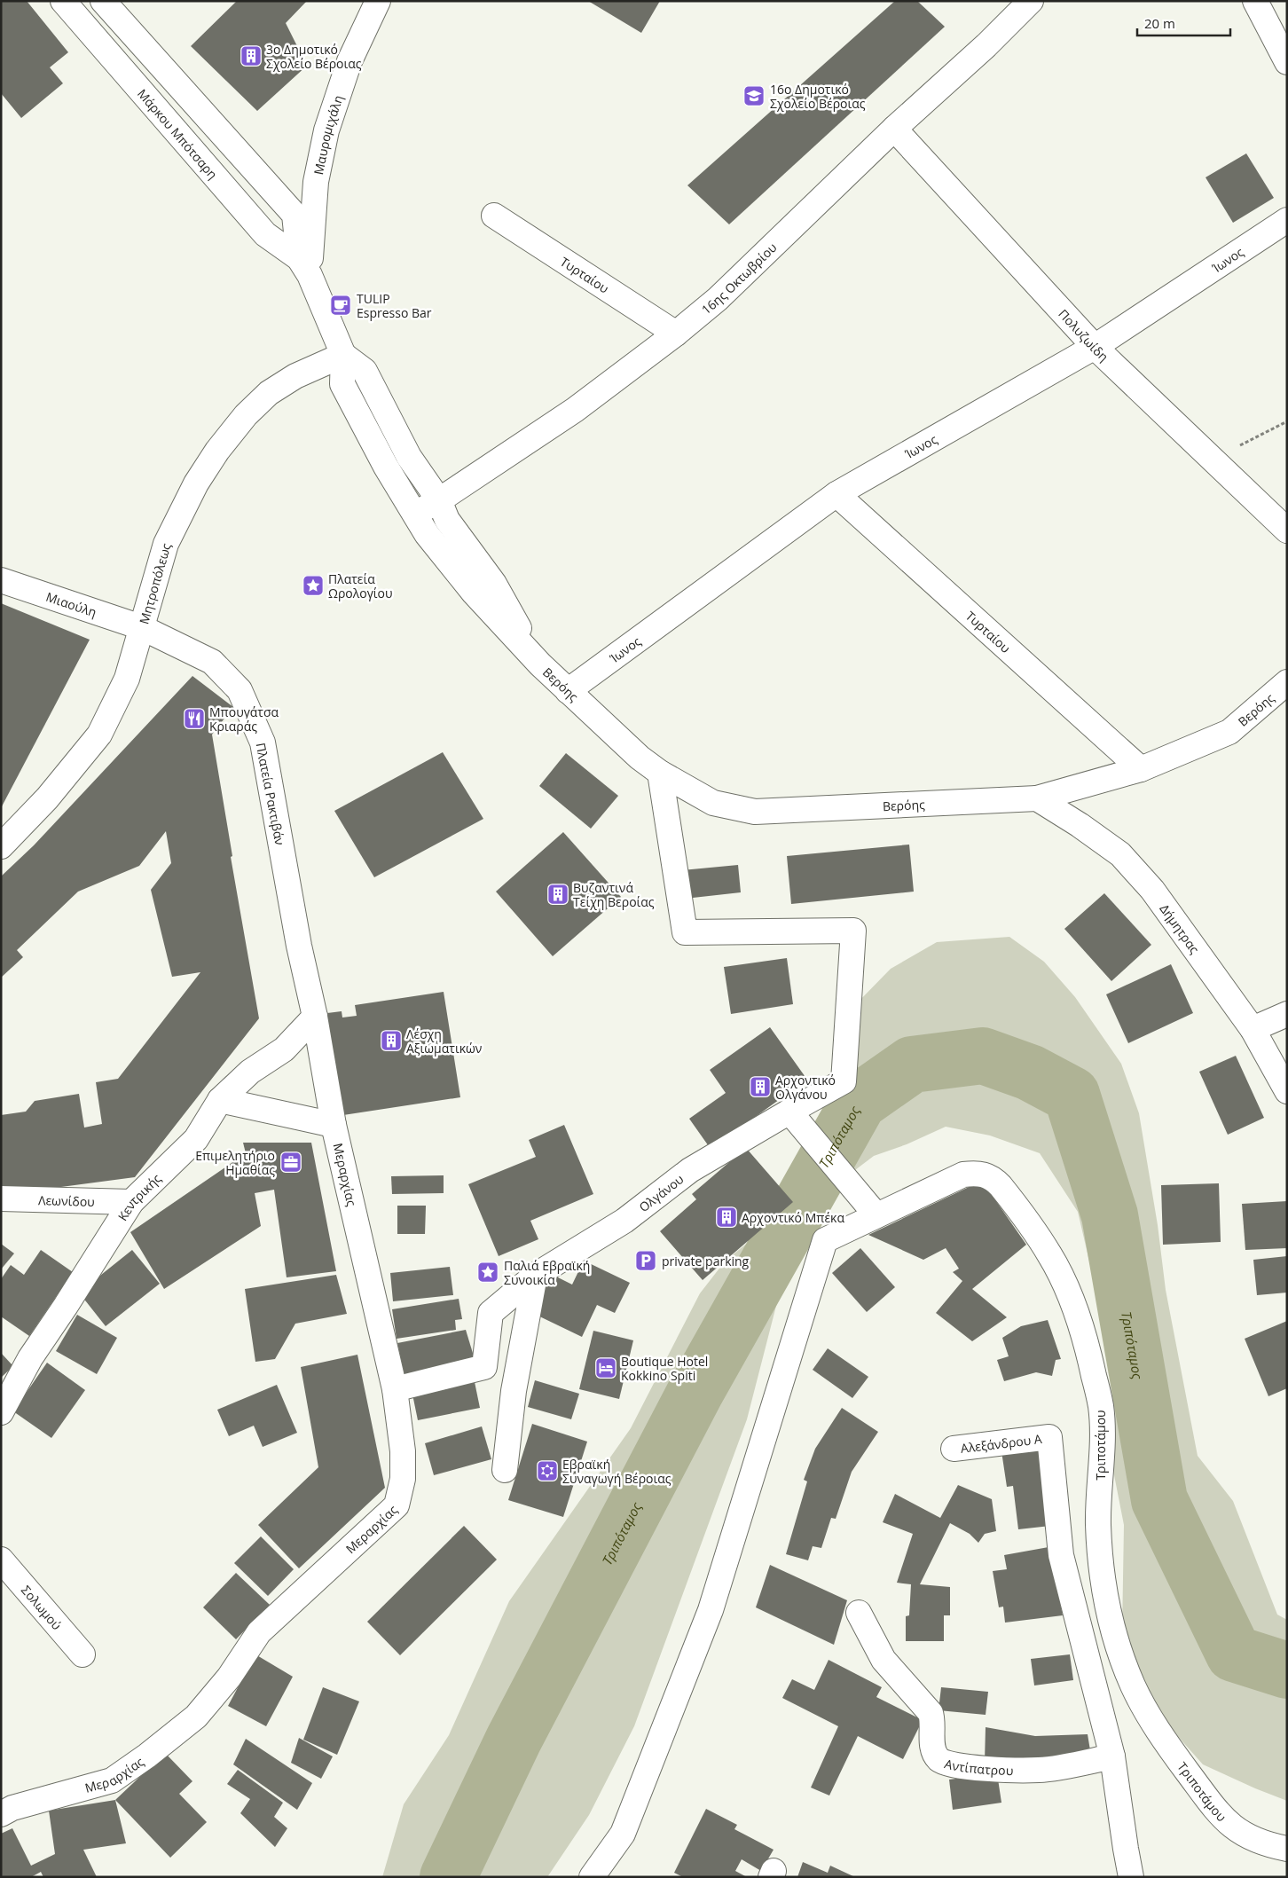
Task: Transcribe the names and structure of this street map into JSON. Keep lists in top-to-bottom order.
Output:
{
  "streets": {
    "street": [
      "Μάρκου Μπότσαρη",
      "Μαυρομιχάλη",
      "Ίωνος",
      "Τυρταίου",
      "16ης Οκτωβρίου",
      "Πολυζωίδη",
      "Μητροπόλεως",
      "Μιαούλη",
      "Βερόης",
      "Πλατεία Ρακτιβάν",
      "Δήμητρας",
      "Μεραρχίας",
      "Ολγάνου",
      "Κεντρικής",
      "Λεωνίδου",
      "Αλεξάνδρου Α",
      "Τριποτάμου",
      "Σολωμού",
      "Αντίπατρου"
    ]
  },
  "crossings": [
    ["Μάρκου Μπότσαρη", "Μαυρομιχάλη"],
    ["Ίωνος", "Τυρταίου"],
    ["Ίωνος", "Πολυζωίδη"],
    ["Ίωνος", "Βερόης"],
    ["Τυρταίου", "16ης Οκτωβρίου"],
    ["Τυρταίου", "Βερόης"],
    ["16ης Οκτωβρίου", "Πολυζωίδη"],
    ["16ης Οκτωβρίου", "Βερόης"],
    ["Μητροπόλεως", "Μιαούλη"],
    ["Μητροπόλεως", "Βερόης"],
    ["Μητροπόλεως", "Πλατεία Ρακτιβάν"],
    ["Μιαούλη", "Πλατεία Ρακτιβάν"],
    ["Βερόης", "Δήμητρας"],
    ["Βερόης", "Ολγάνου"],
    ["Πλατεία Ρακτιβάν", "Μεραρχίας"],
    ["Πλατεία Ρακτιβάν", "Κεντρικής"],
    ["Μεραρχίας", "Ολγάνου"],
    ["Μεραρχίας", "Κεντρικής"],
    ["Κεντρικής", "Λεωνίδου"],
    ["Αλεξάνδρου Α", "Αντίπατρου"]
  ],
  "water": ["Τριπόταμος"],
  "places": {
    "building": [
      "3ο Δημοτικό Σχολείο Βέροιας",
      "Βυζαντινά Τείχη Βεροίας",
      "Λέσχη Αξιωματικών",
      "Αρχοντικό Ολγάνου",
      "Αρχοντικό Μπέκα"
    ],
    "school or university": ["16ο Δημοτικό Σχολείο Βέροιας"],
    "cafe": ["TULIP Espresso Bar"],
    "place": ["Πλατεία Ωρολογίου", "Παλιά Εβραϊκή Συνοικία"],
    "restaurant": ["Μπουγάτσα Κριαράς"],
    "office": ["Επιμελητήριο Ημαθίας"],
    "parking": ["private parking"],
    "hotel": ["Boutique Hotel Kokkino Spiti"],
    "synagogue": ["Εβραϊκή Συναγωγή Βέροιας"]
  },
  "scale_bar": "20 m"
}
